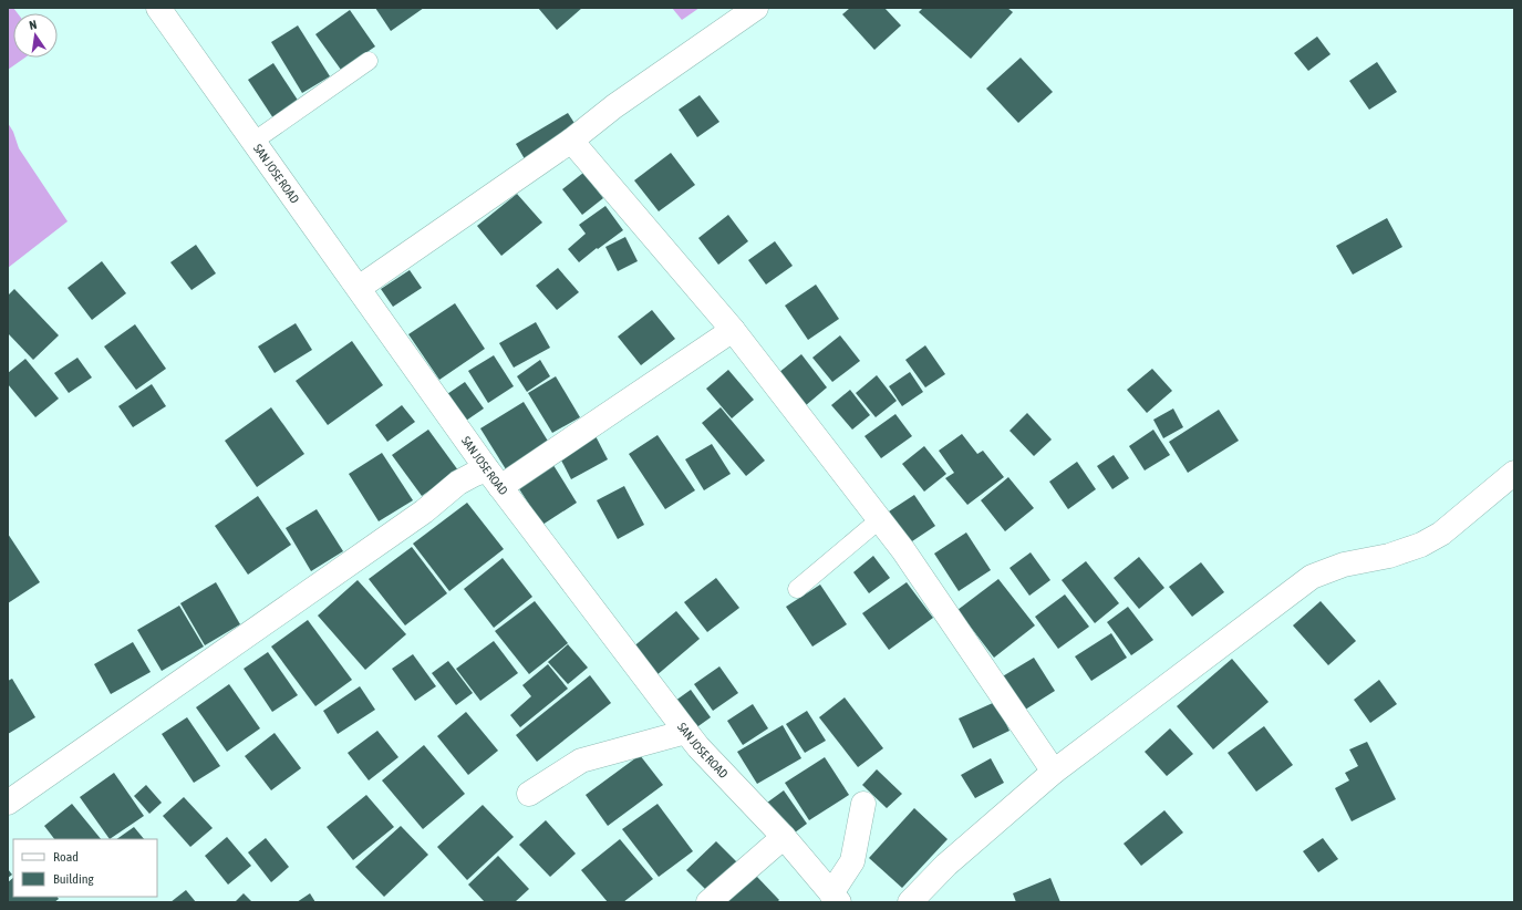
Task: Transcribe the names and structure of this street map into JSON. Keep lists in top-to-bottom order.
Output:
{
  "streets": {
    "street": ["SAN JOSE ROAD"]
  },
  "legend": ["Road", "Building"],
  "north": "top"
}
